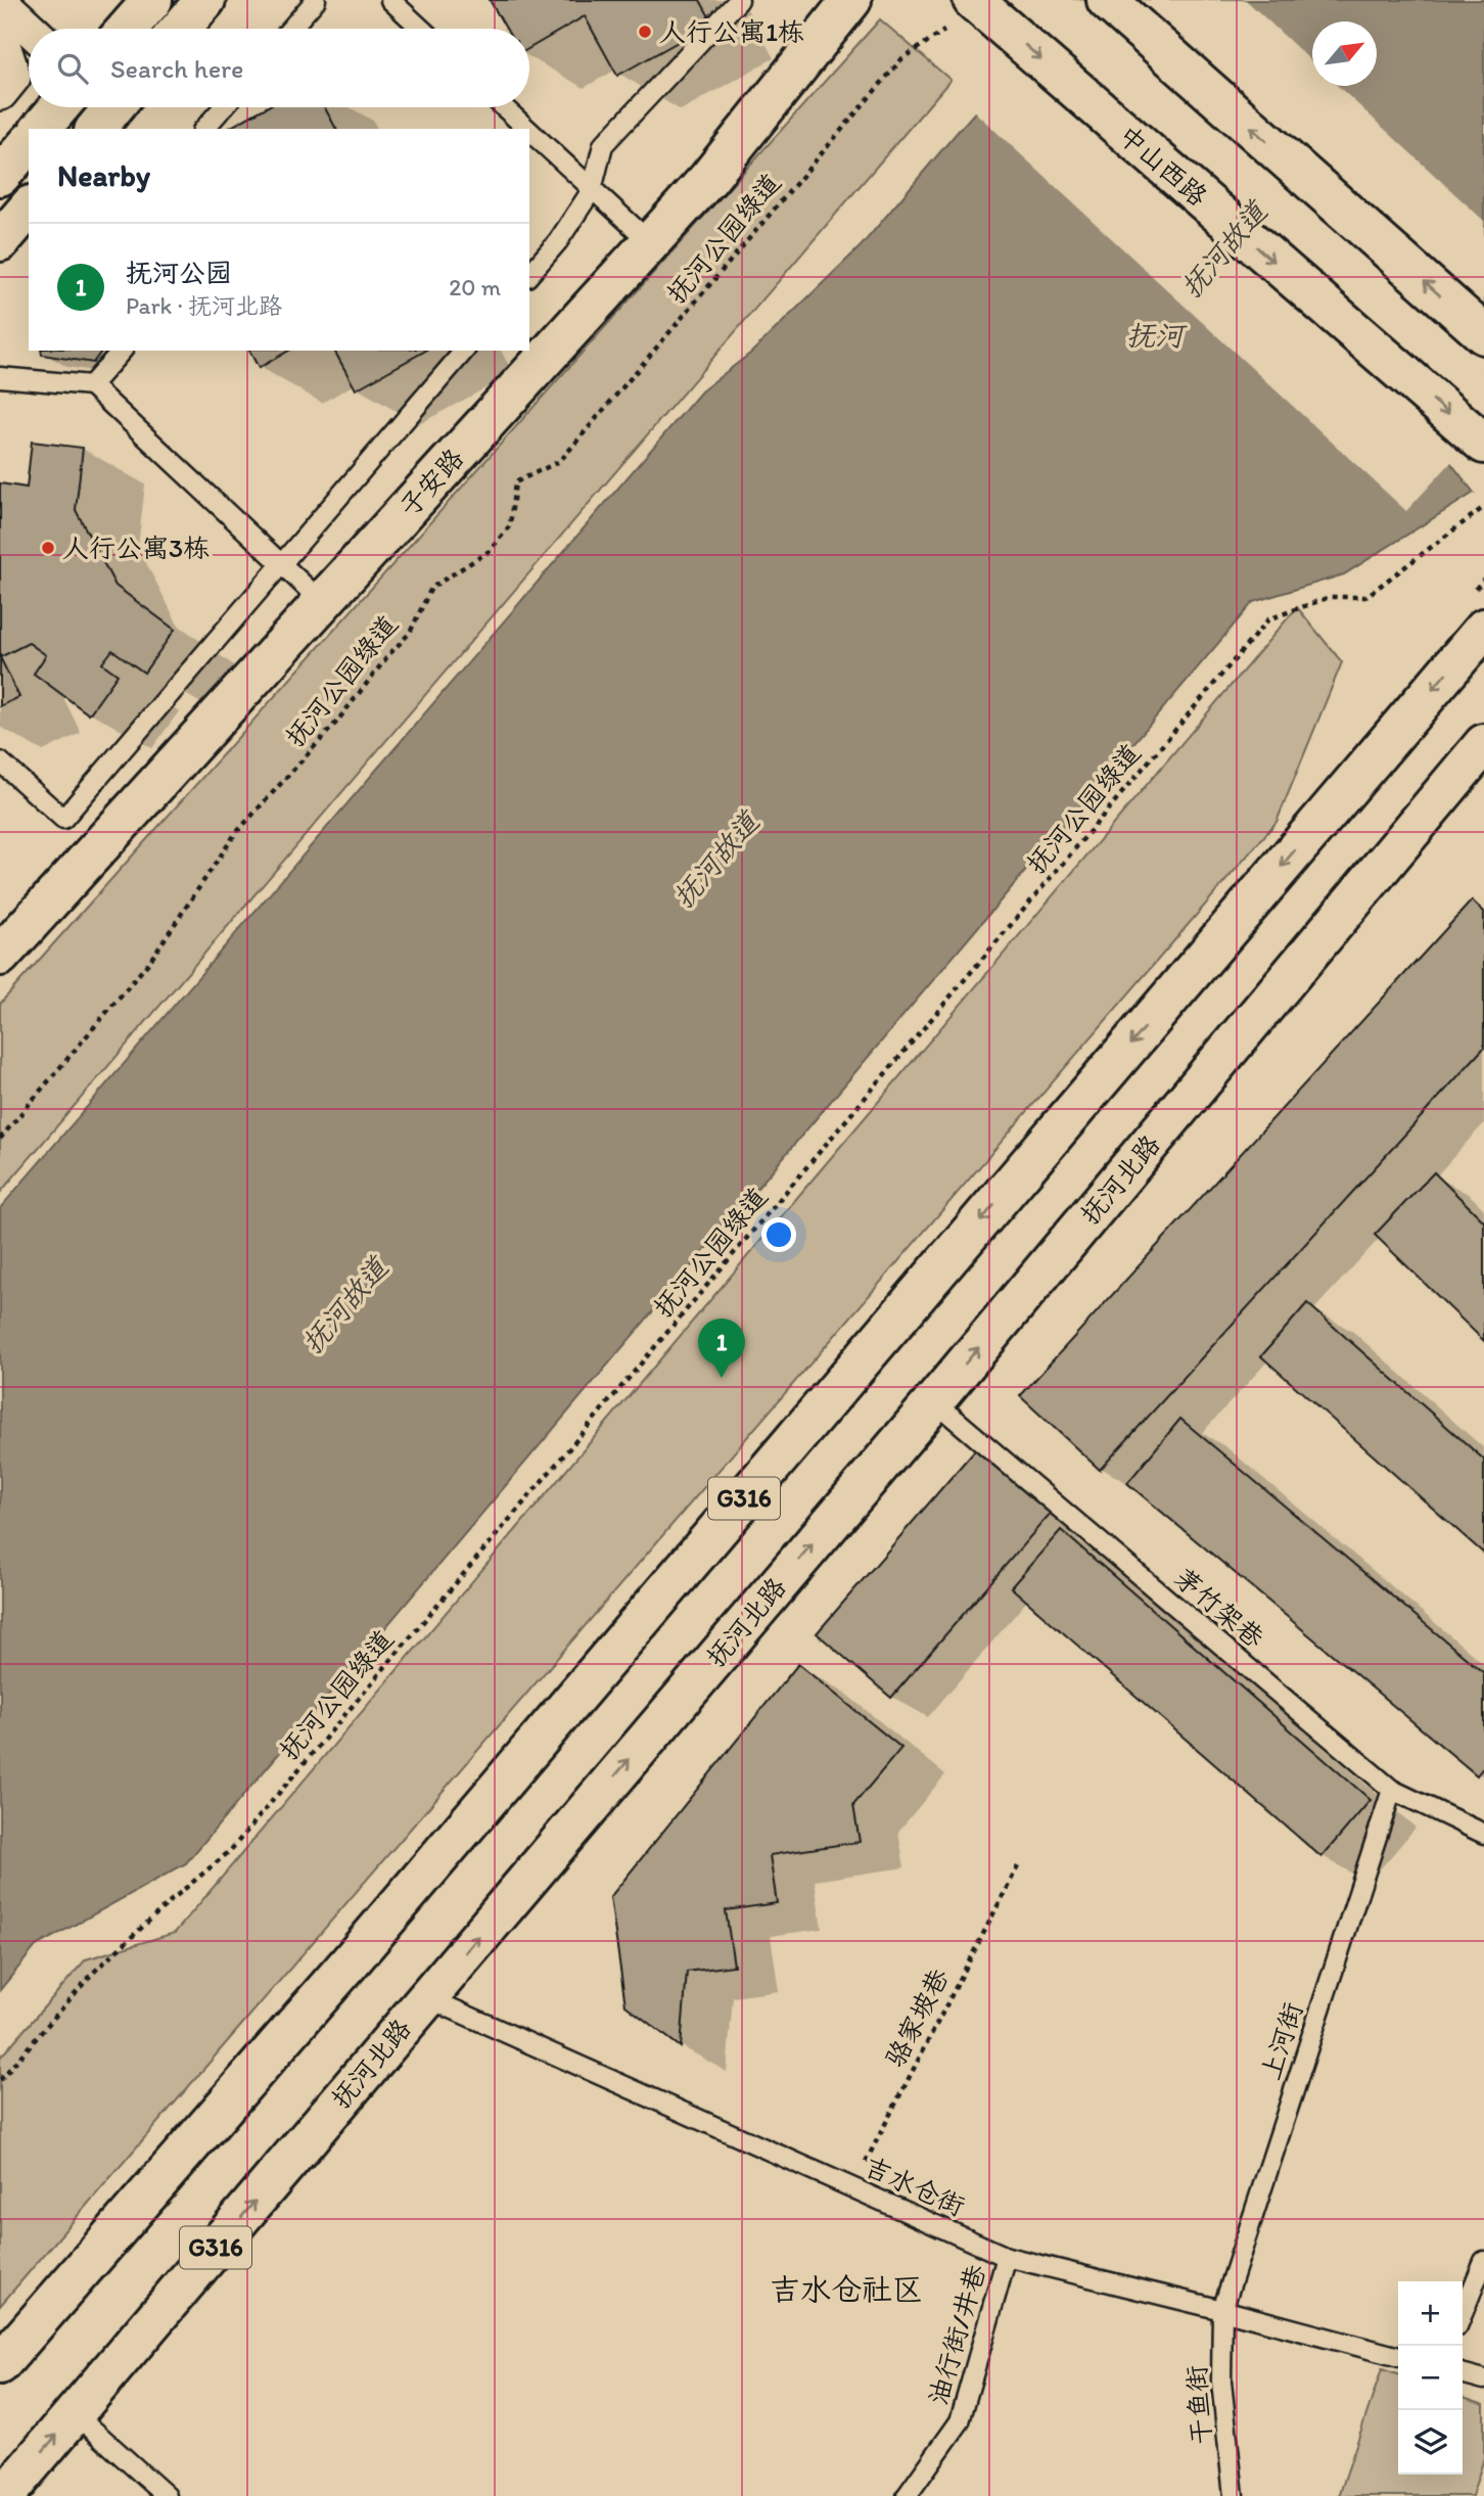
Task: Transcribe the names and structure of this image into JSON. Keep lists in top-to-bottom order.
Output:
{
  "streets": {
    "main road": [
      "中山西路",
      "子安路",
      "抚河北路",
      "G316"
    ],
    "lane": [
      "茅竹架巷",
      "上河街",
      "吉水仓街",
      "油行街/井巷",
      "干鱼街"
    ],
    "path": ["抚河公园绿道", "骆家坡巷"]
  },
  "crossings": [
    ["抚河北路", "茅竹架巷"],
    ["抚河北路", "吉水仓街"],
    ["茅竹架巷", "上河街"],
    ["骆家坡巷", "吉水仓街"],
    ["上河街", "吉水仓街"],
    ["上河街", "干鱼街"],
    ["吉水仓街", "油行街/井巷"],
    ["吉水仓街", "干鱼街"]
  ],
  "districts": ["吉水仓社区"],
  "water": ["抚河故道", "抚河"],
  "places": ["人行公寓1栋", "人行公寓3栋"],
  "north": "top right",
  "page": {
    "search": "Search here",
    "heading": "Nearby",
    "list": [
      {
        "mark": "1",
        "name": "抚河公园",
        "note": "Park · 抚河北路",
        "value": "20 m"
      }
    ],
    "pins": "1",
    "map_buttons": ["+", "−"]
  }
}
